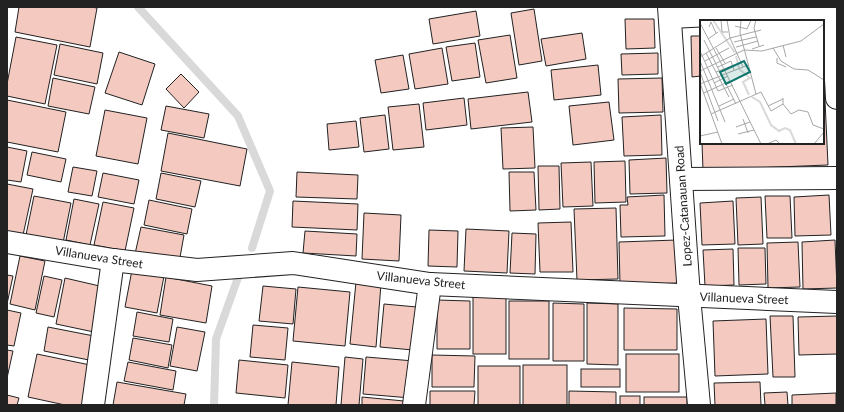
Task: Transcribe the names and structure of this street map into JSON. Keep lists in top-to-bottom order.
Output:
{
  "streets": {
    "street": ["Lopez-Catanauan Road", "Villanueva Street"]
  },
  "crossings": [
    ["Lopez-Catanauan Road", "Villanueva Street"]
  ]
}
